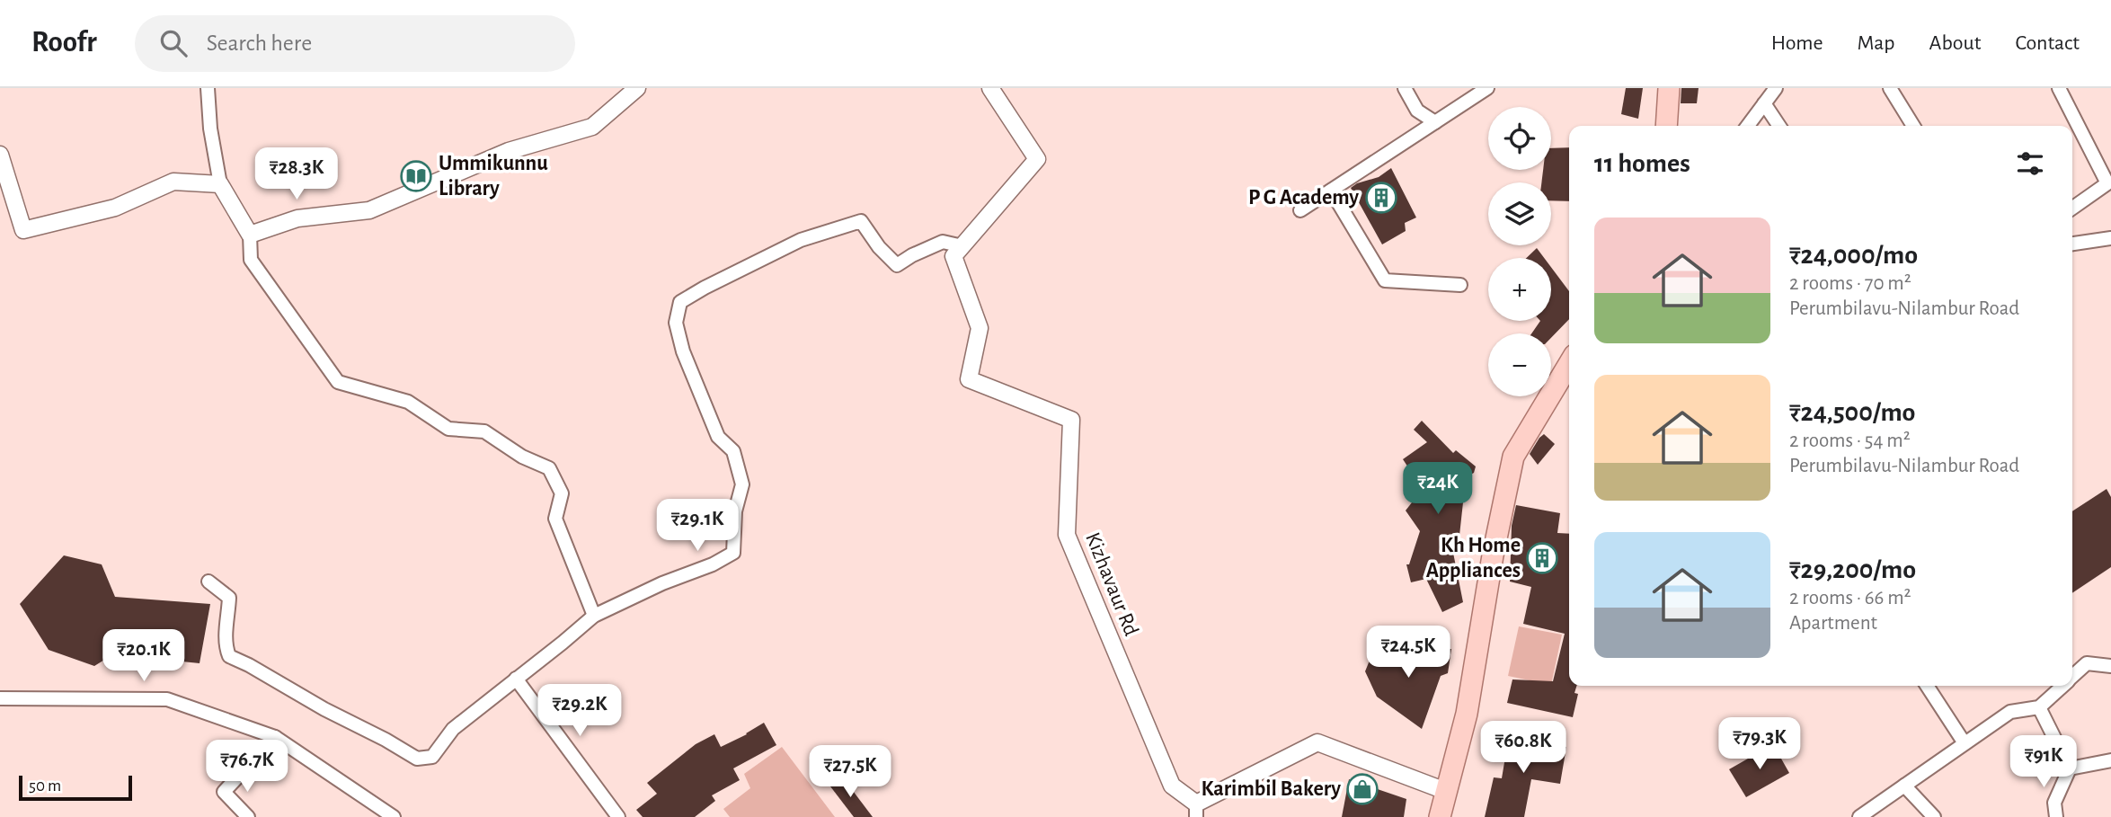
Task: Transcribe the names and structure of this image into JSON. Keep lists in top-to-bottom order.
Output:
{
  "streets": {
    "street": ["Kizhavaur Rd"]
  },
  "places": {
    "library": ["Ummikunnu Library"],
    "building": ["P G Academy", "Kh Home Appliances"],
    "shop": ["Karimbil Bakery"]
  },
  "scale_bar": "50 m",
  "page": {
    "header": "Roofr",
    "search": "Search here",
    "nav": [
      "Home",
      "Map",
      "About",
      "Contact"
    ],
    "map_buttons": ["+", "−"],
    "heading": "11 homes",
    "price": [
      "₹28.3K",
      "₹24K",
      "₹29.1K",
      "₹24.5K",
      "₹20.1K",
      "₹29.2K",
      "₹79.3K",
      "₹60.8K",
      "₹91K",
      "₹76.7K",
      "₹27.5K"
    ],
    "list": [
      {
        "name": "₹24,000/mo",
        "note": "2 rooms · 70 m² · Perumbilavu-Nilambur Road"
      },
      {
        "name": "₹24,500/mo",
        "note": "2 rooms · 54 m² · Perumbilavu-Nilambur Road"
      },
      {
        "name": "₹29,200/mo",
        "note": "2 rooms · 66 m² · Apartment"
      }
    ],
    "scale": "50 m"
  }
}
